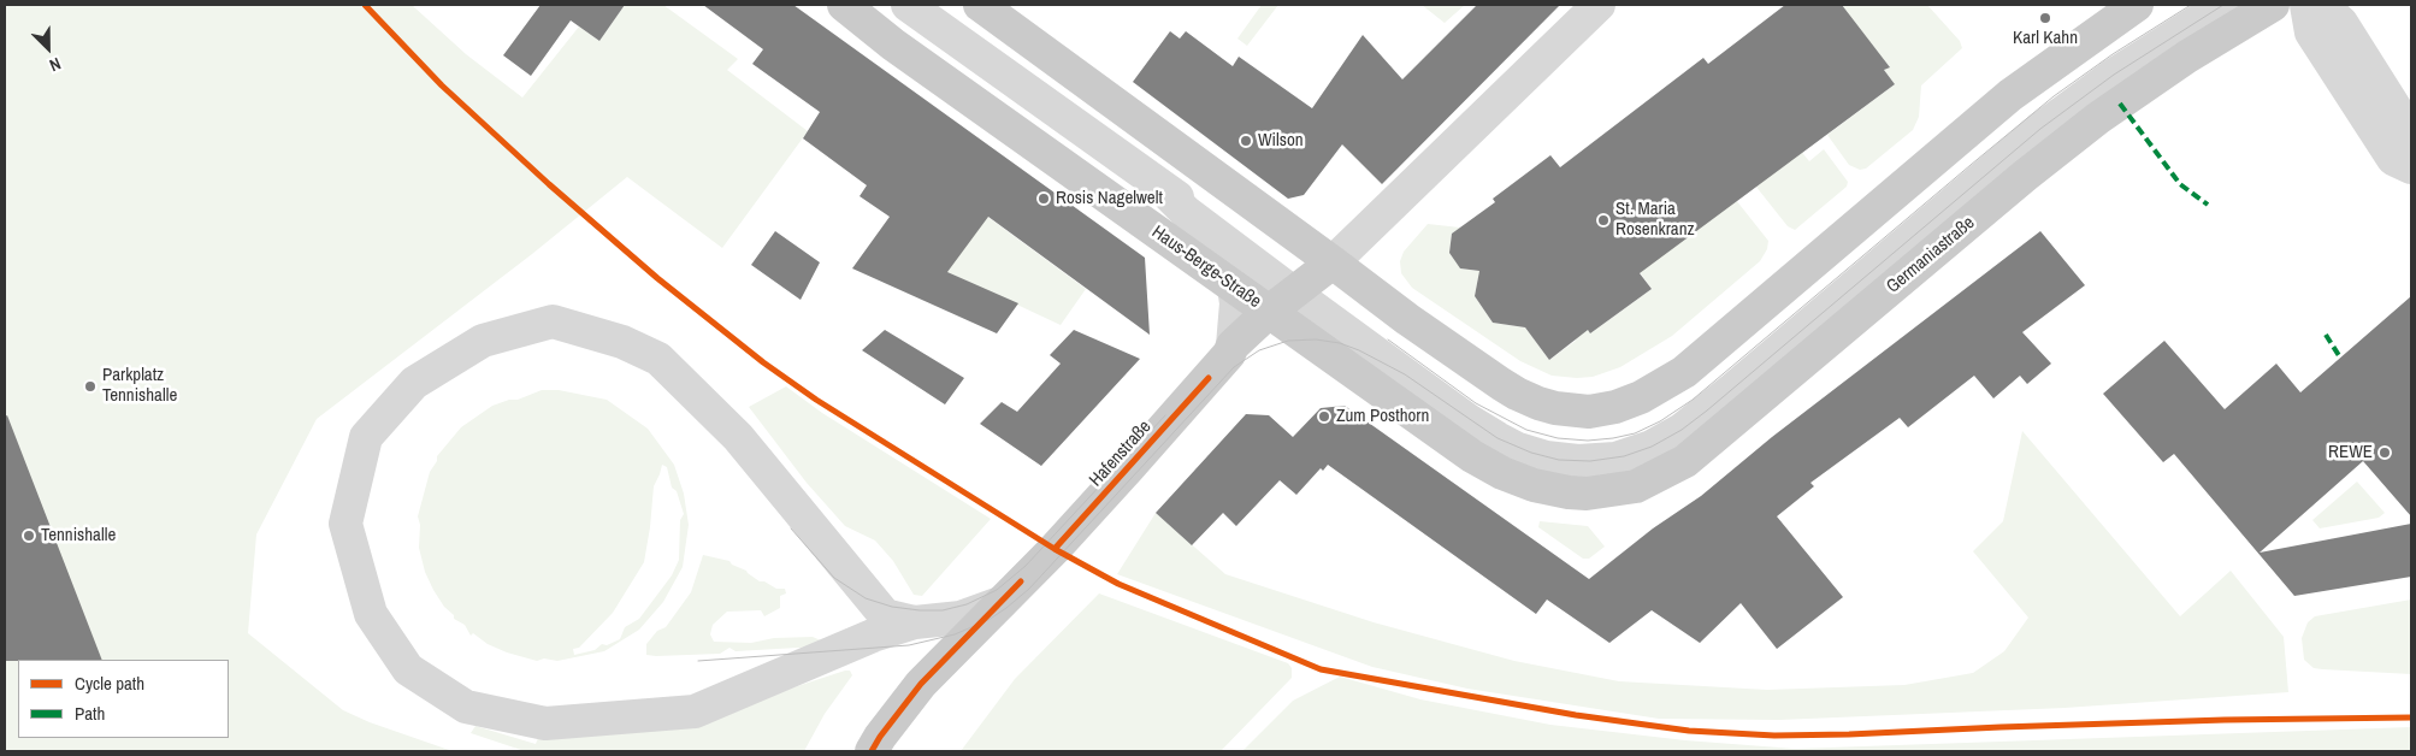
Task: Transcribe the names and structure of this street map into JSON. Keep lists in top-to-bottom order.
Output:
{
  "streets": {
    "main road": ["Germaniastraße", "Haus-Berge-Straße", "Hafenstraße"]
  },
  "crossings": [
    ["Germaniastraße", "Haus-Berge-Straße"],
    ["Haus-Berge-Straße", "Hafenstraße"]
  ],
  "places": [
    "Karl Kahn",
    "Wilson",
    "Rosis Nagelwelt",
    "St. Maria Rosenkranz",
    "Parkplatz Tennishalle",
    "Zum Posthorn",
    "REWE",
    "Tennishalle"
  ],
  "legend": ["Cycle path", "Path"],
  "north": "bottom right"
}
